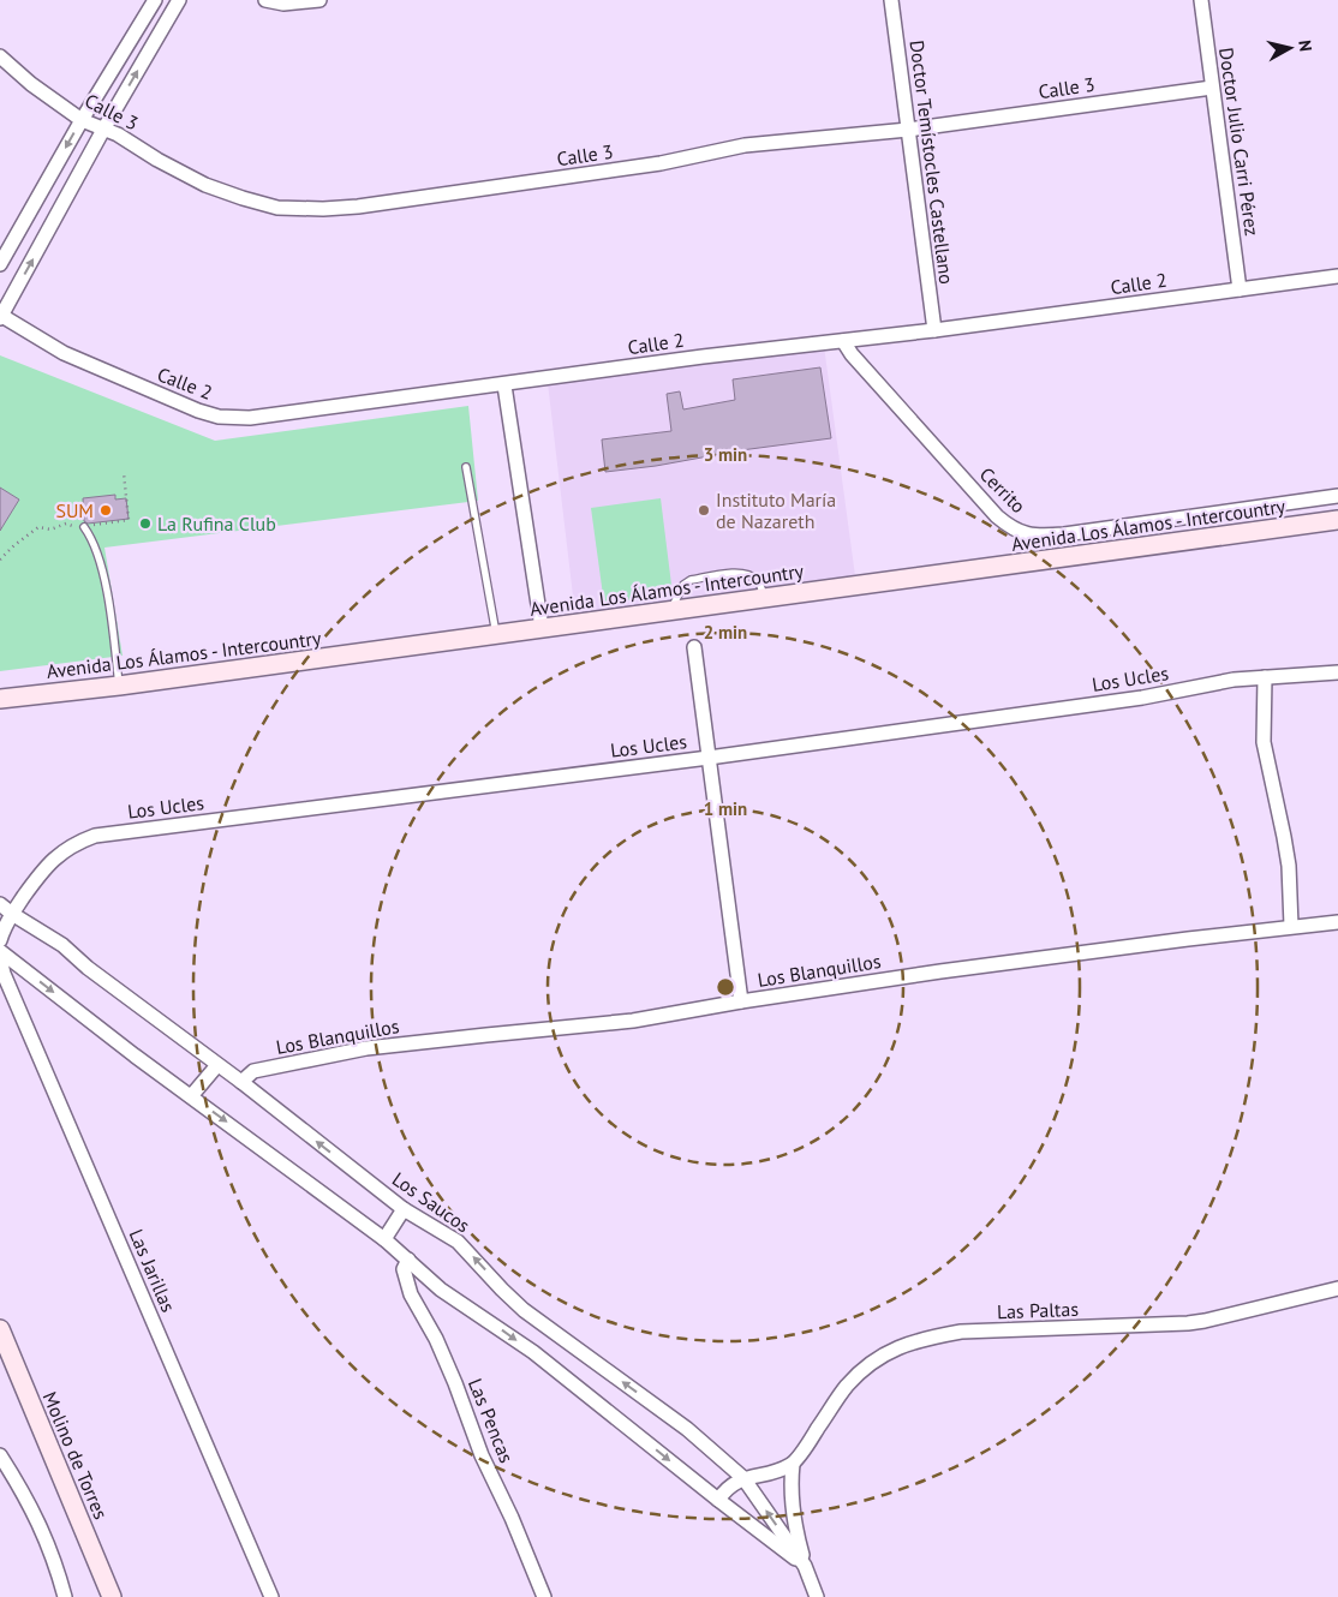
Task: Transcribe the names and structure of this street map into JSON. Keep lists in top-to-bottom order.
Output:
{
  "streets": {
    "main road": ["Avenida Los Álamos - Intercountry", "Molino de Torres"],
    "street": [
      "Calle 3",
      "Doctor Julio Carri Pérez",
      "Doctor Temístocles Castellano",
      "Calle 2",
      "Cerrito",
      "Los Ucles",
      "Los Blanquillos",
      "Los Saucos",
      "Las Jarillas",
      "Las Paltas",
      "Las Pencas"
    ]
  },
  "crossings": [
    ["Calle 3", "Doctor Julio Carri Pérez"],
    ["Calle 3", "Doctor Temístocles Castellano"],
    ["Doctor Julio Carri Pérez", "Calle 2"],
    ["Doctor Temístocles Castellano", "Calle 2"],
    ["Calle 2", "Cerrito"],
    ["Los Ucles", "Los Saucos"],
    ["Los Blanquillos", "Los Saucos"]
  ],
  "places": ["SUM", "Instituto María de Nazareth", "La Rufina Club"],
  "north": "right",
  "rings": ["3 min", "2 min", "1 min"]
}
